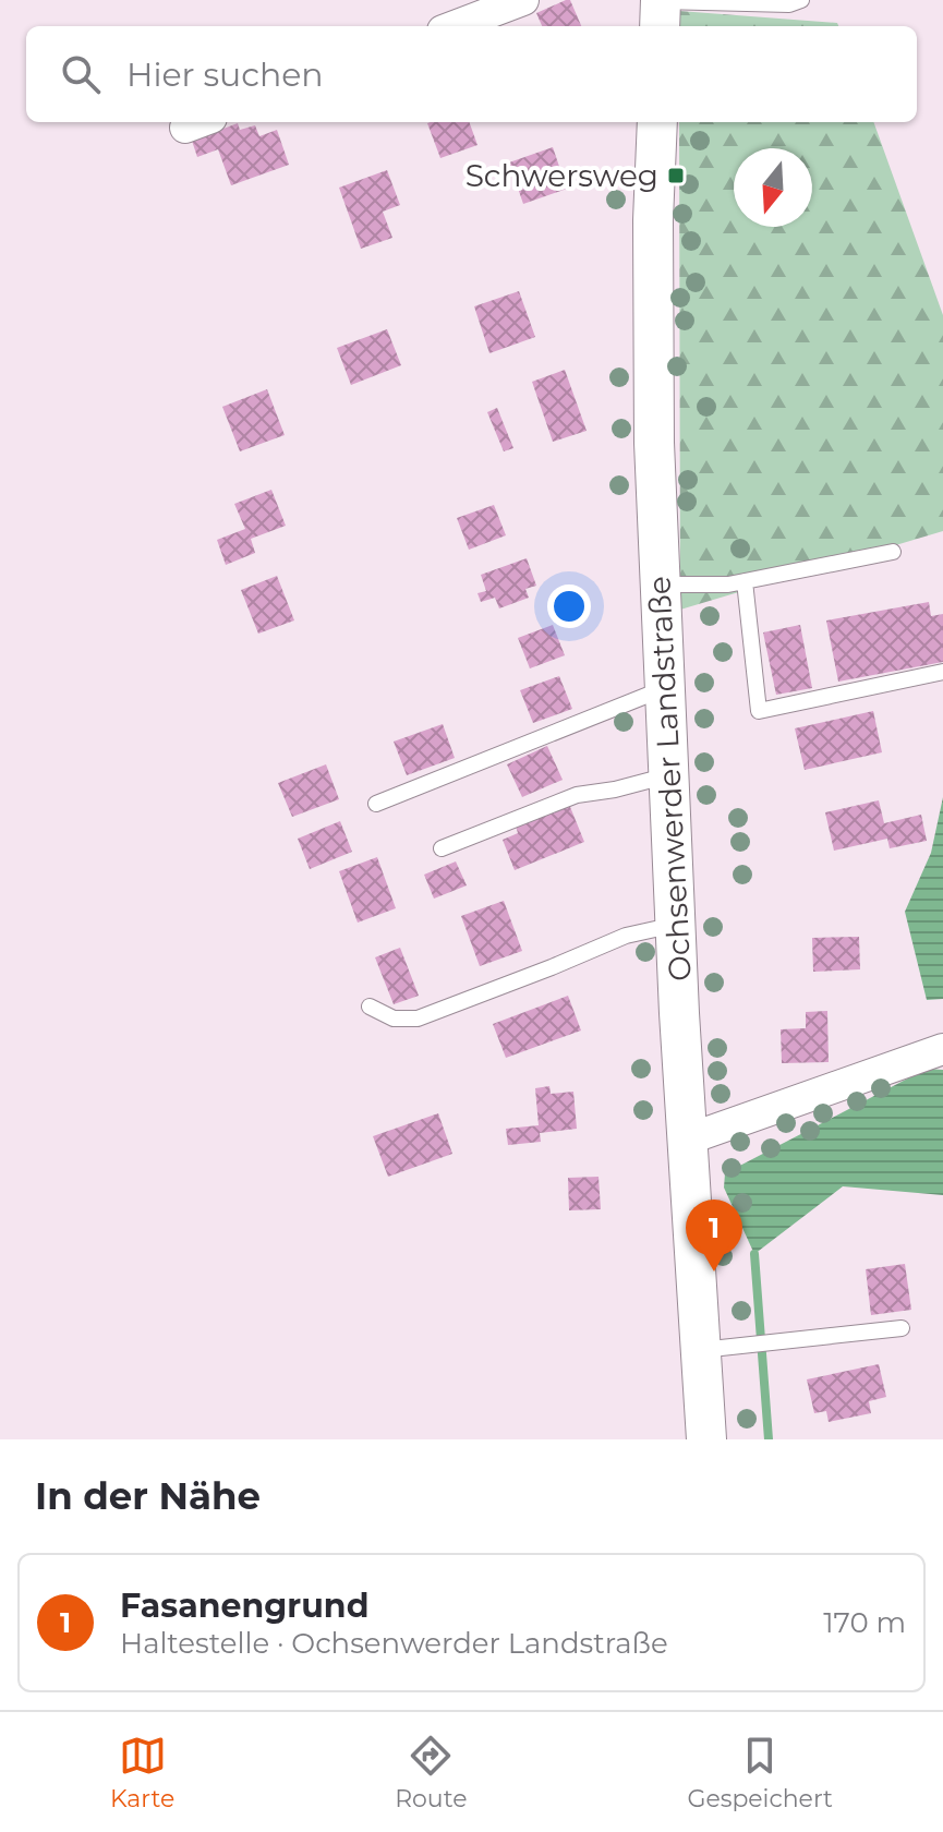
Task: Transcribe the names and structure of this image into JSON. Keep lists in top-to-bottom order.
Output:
{
  "streets": {
    "street": ["Ochsenwerder Landstraße"]
  },
  "places": {
    "transit": ["Schwersweg"]
  },
  "north": "bottom",
  "page": {
    "search": "Hier suchen",
    "pins": "1",
    "heading": "In der Nähe",
    "list": [
      {
        "mark": "1",
        "name": "Fasanengrund",
        "note": "Haltestelle · Ochsenwerder Landstraße",
        "value": "170 m"
      }
    ],
    "nav": ["Karte", "Route", "Gespeichert"]
  }
}
